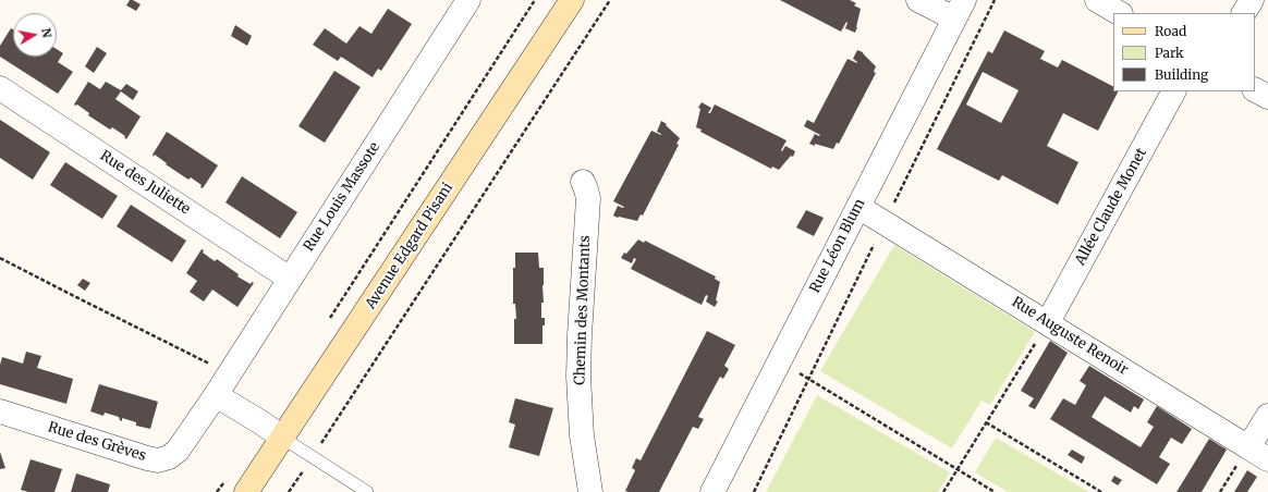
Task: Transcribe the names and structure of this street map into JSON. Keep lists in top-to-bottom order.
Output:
{
  "streets": {
    "main road": ["Avenue Edgard Pisani"],
    "street": [
      "Rue des Juliette",
      "Rue Louis Massote",
      "Allée Claude Monet",
      "Rue Léon Blum",
      "Chemin des Montants",
      "Rue Auguste Renoir",
      "Rue des Grèves"
    ]
  },
  "crossings": [
    ["Rue des Juliette", "Rue Louis Massote"],
    ["Rue Louis Massote", "Rue des Grèves"],
    ["Allée Claude Monet", "Rue Auguste Renoir"],
    ["Rue Léon Blum", "Rue Auguste Renoir"]
  ],
  "legend": ["Road", "Park", "Building"],
  "north": "right"
}
